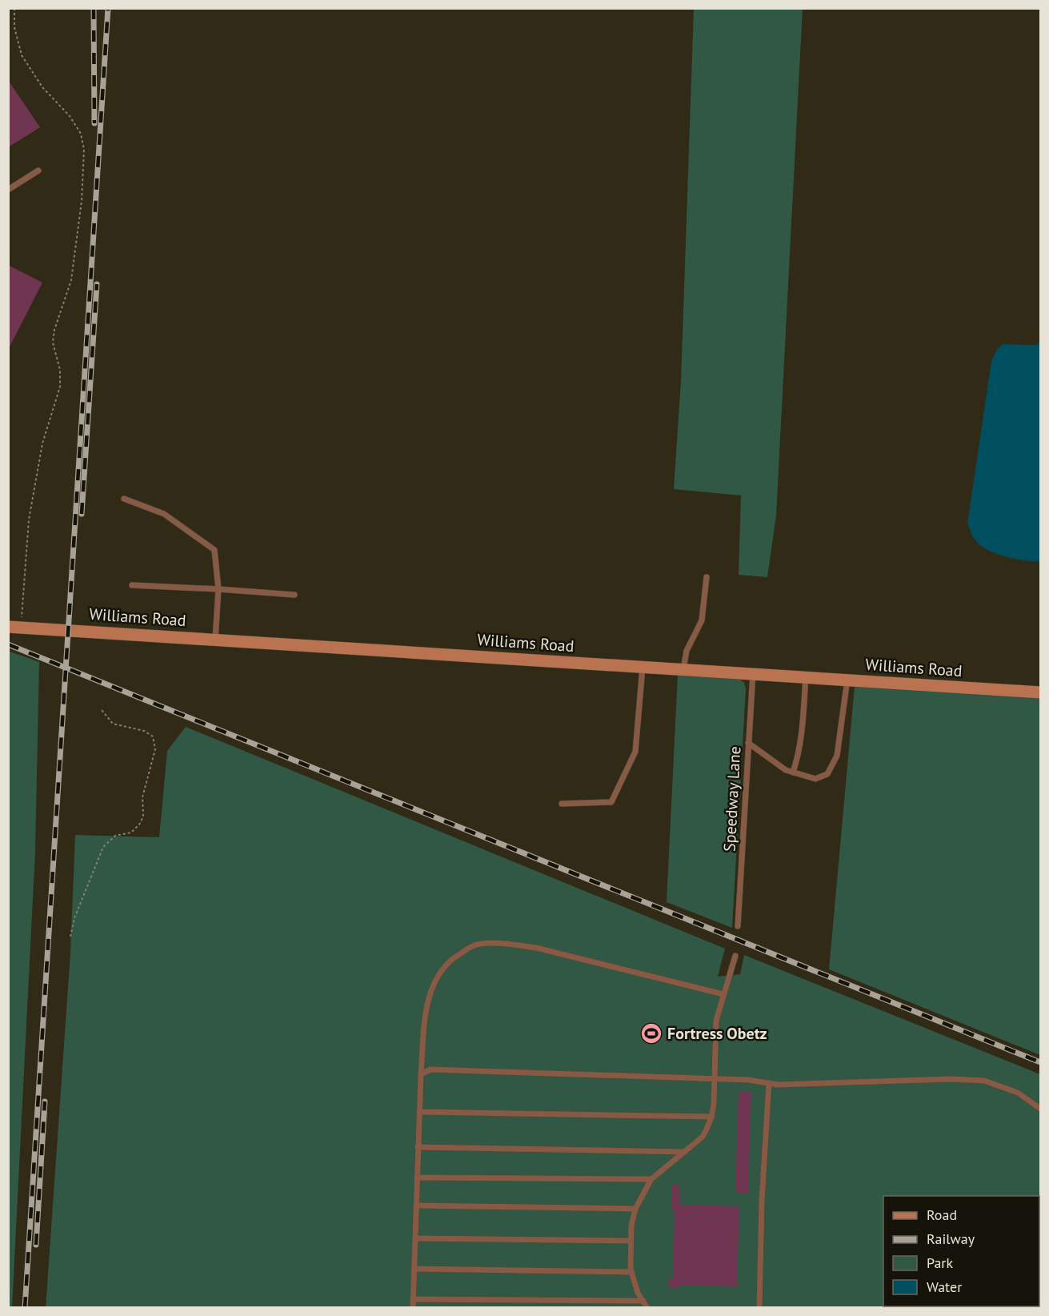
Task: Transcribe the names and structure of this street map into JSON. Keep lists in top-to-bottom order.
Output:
{
  "streets": {
    "main road": ["Williams Road"],
    "lane": ["Speedway Lane"]
  },
  "crossings": [
    ["Williams Road", "Speedway Lane"]
  ],
  "places": {
    "sports": ["Fortress Obetz"]
  },
  "legend": [
    "Road",
    "Railway",
    "Park",
    "Water"
  ]
}
